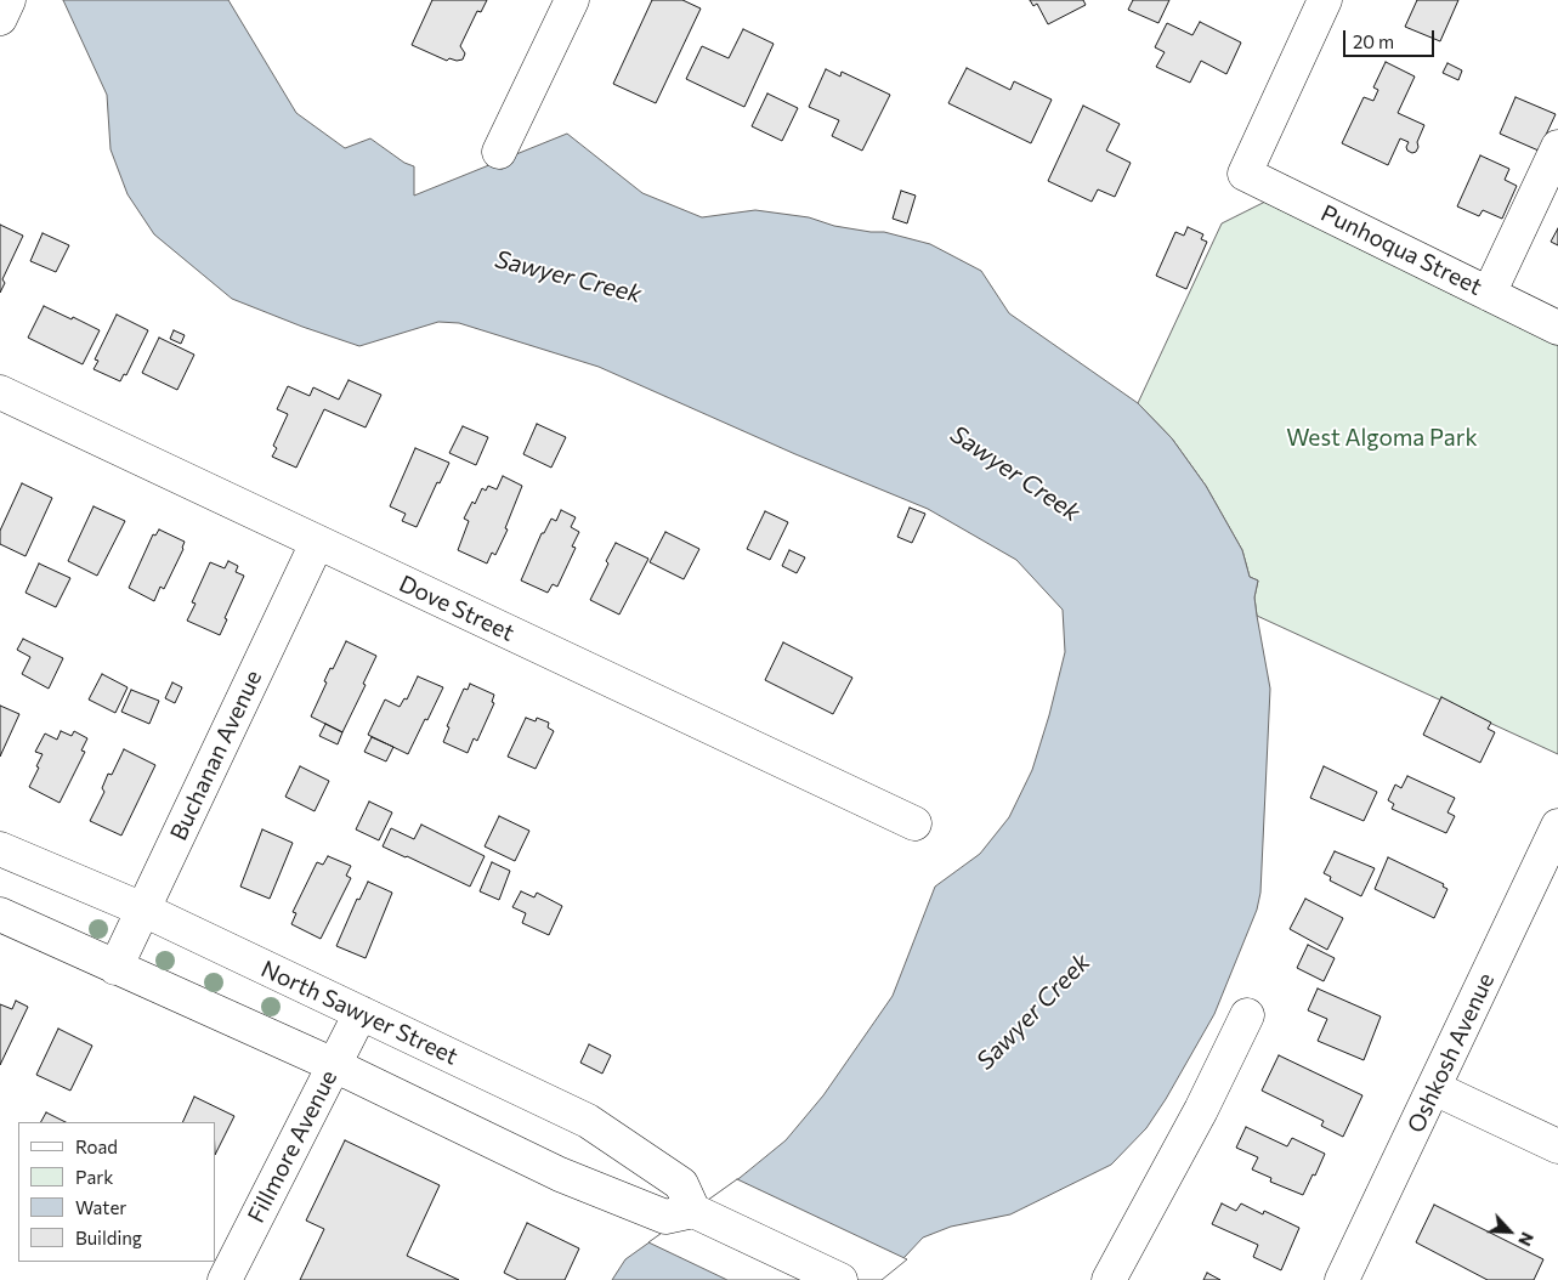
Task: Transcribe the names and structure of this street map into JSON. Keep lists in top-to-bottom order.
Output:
{
  "streets": {
    "street": [
      "Punhoqua Street",
      "Dove Street",
      "Buchanan Avenue",
      "North Sawyer Street",
      "Oshkosh Avenue",
      "Fillmore Avenue"
    ]
  },
  "crossings": [
    ["Dove Street", "Buchanan Avenue"],
    ["Buchanan Avenue", "North Sawyer Street"],
    ["North Sawyer Street", "Fillmore Avenue"]
  ],
  "water": ["Sawyer Creek"],
  "parks": ["West Algoma Park"],
  "legend": [
    "Road",
    "Park",
    "Water",
    "Building"
  ],
  "scale_bar": "20 m",
  "north": "bottom right"
}
